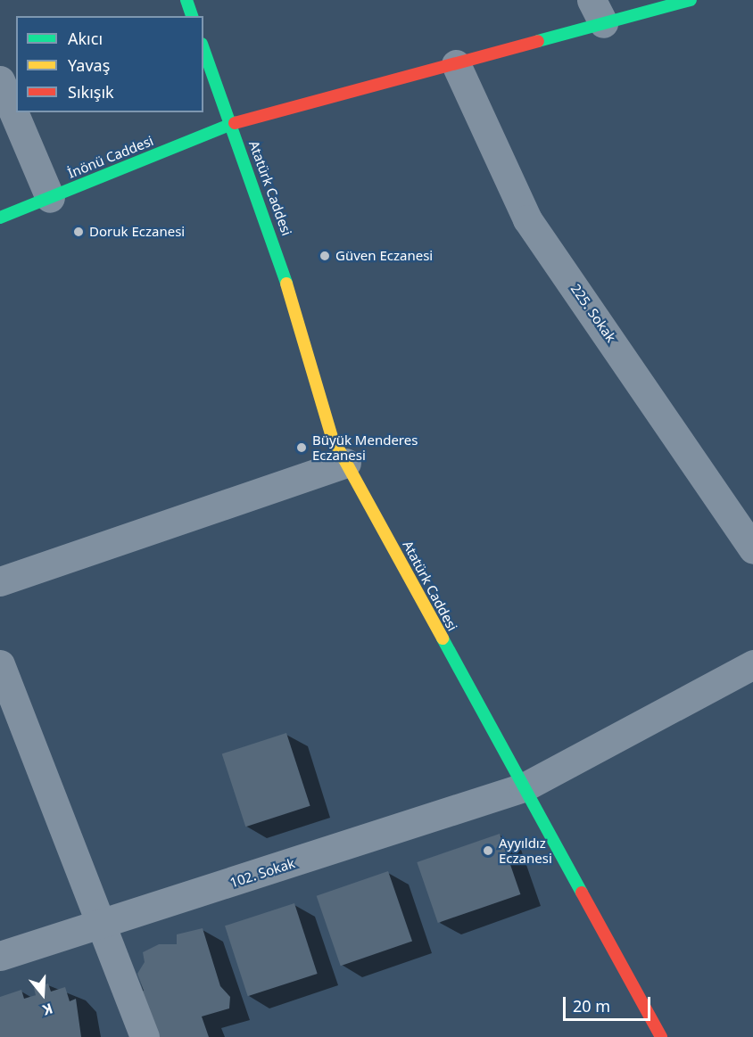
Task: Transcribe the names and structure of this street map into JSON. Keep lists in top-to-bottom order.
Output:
{
  "streets": {
    "main road": ["İnönü Caddesi", "Atatürk Caddesi"],
    "street": ["225. Sokak", "102. Sokak"]
  },
  "crossings": [
    ["İnönü Caddesi", "Atatürk Caddesi"],
    ["İnönü Caddesi", "225. Sokak"],
    ["Atatürk Caddesi", "102. Sokak"]
  ],
  "places": [
    "Doruk Eczanesi",
    "Güven Eczanesi",
    "Büyük Menderes Eczanesi",
    "Ayyıldız Eczanesi"
  ],
  "legend": ["Akıcı", "Yavaş", "Sıkışık"],
  "scale_bar": "20 m",
  "north": "bottom"
}
